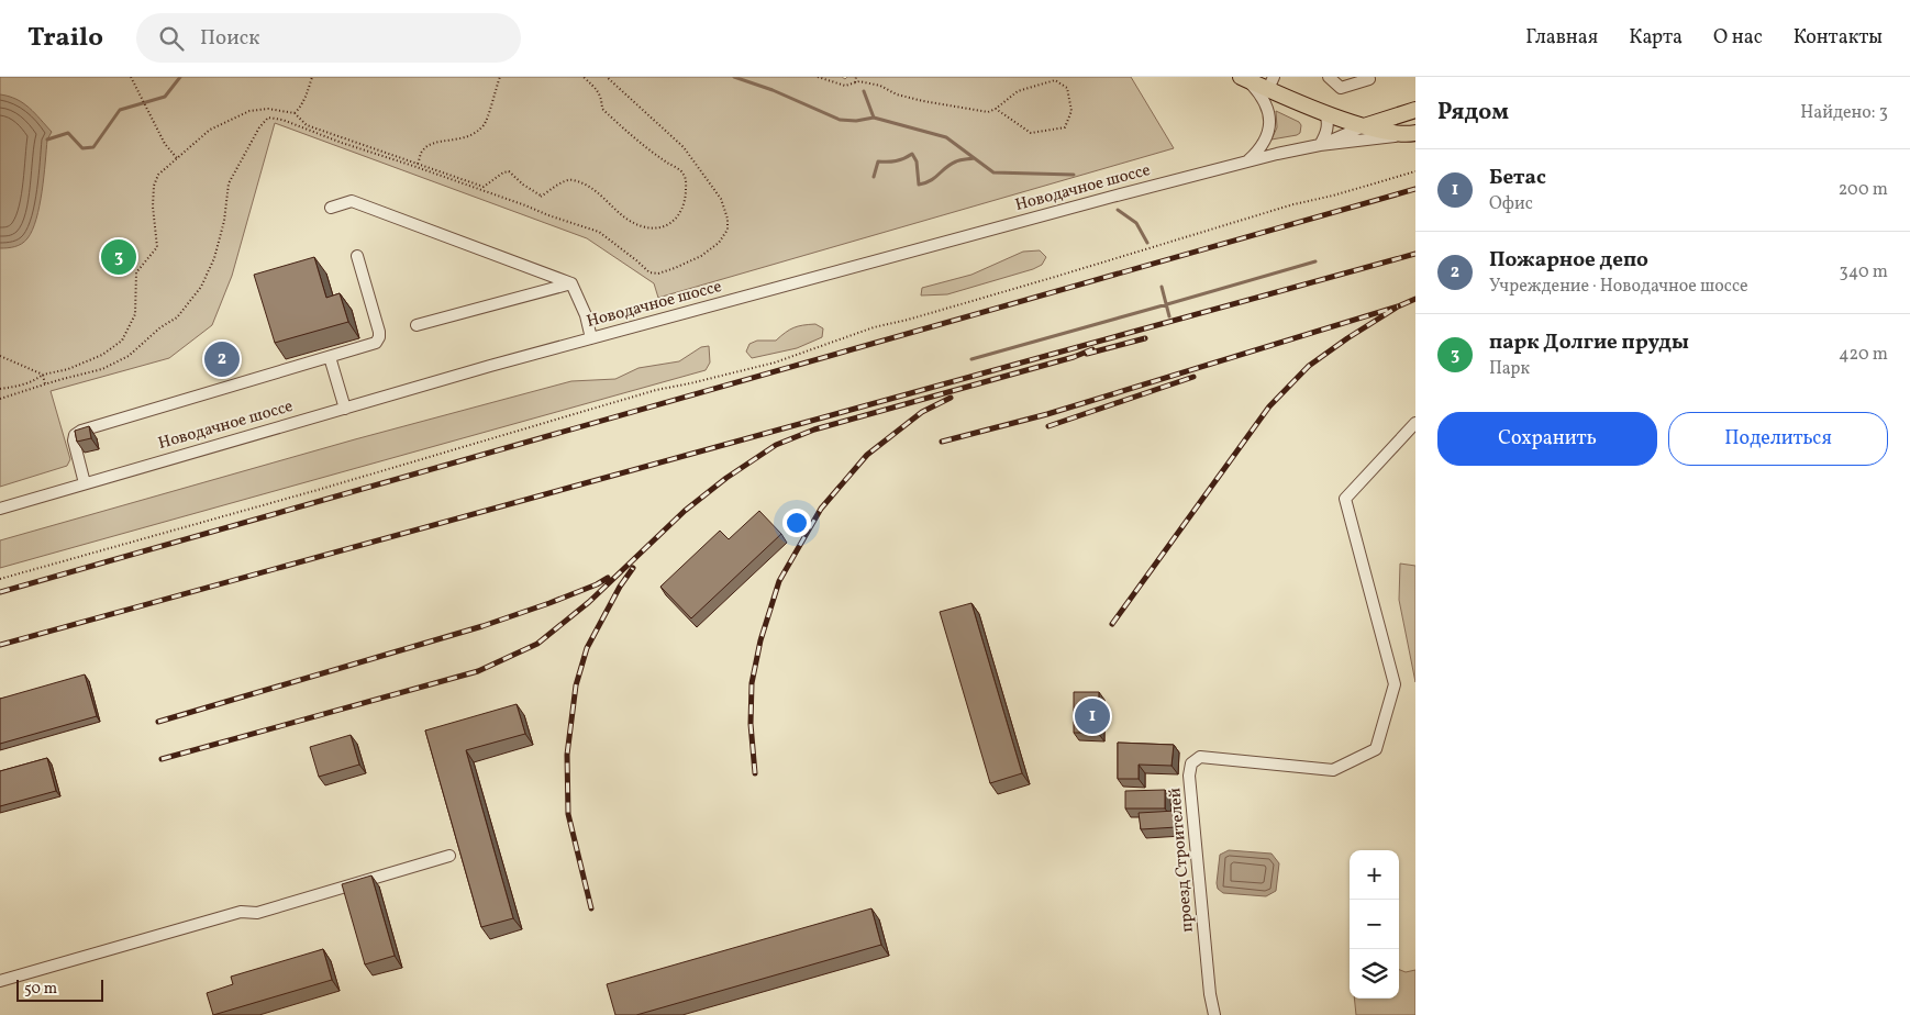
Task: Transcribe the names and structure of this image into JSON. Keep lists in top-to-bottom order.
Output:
{
  "streets": {
    "main road": ["Новодачное шоссе"],
    "street": ["проезд Строителей"]
  },
  "scale_bar": "50 m",
  "page": {
    "header": "Trailo",
    "search": "Поиск",
    "nav": [
      "Главная",
      "Карта",
      "О нас",
      "Контакты"
    ],
    "heading": ["Рядом", "Найдено: 3"],
    "list": [
      {
        "mark": "1",
        "name": "Бетас",
        "note": "Офис",
        "value": "200 m"
      },
      {
        "mark": "2",
        "name": "Пожарное депо",
        "note": "Учреждение · Новодачное шоссе",
        "value": "340 m"
      },
      {
        "mark": "3",
        "name": "парк Долгие пруды",
        "note": "Парк",
        "value": "420 m"
      }
    ],
    "pins": ["3", "2", "1"],
    "buttons": ["Сохранить", "Поделиться"],
    "map_buttons": ["+", "−"],
    "scale": "50 m"
  }
}
